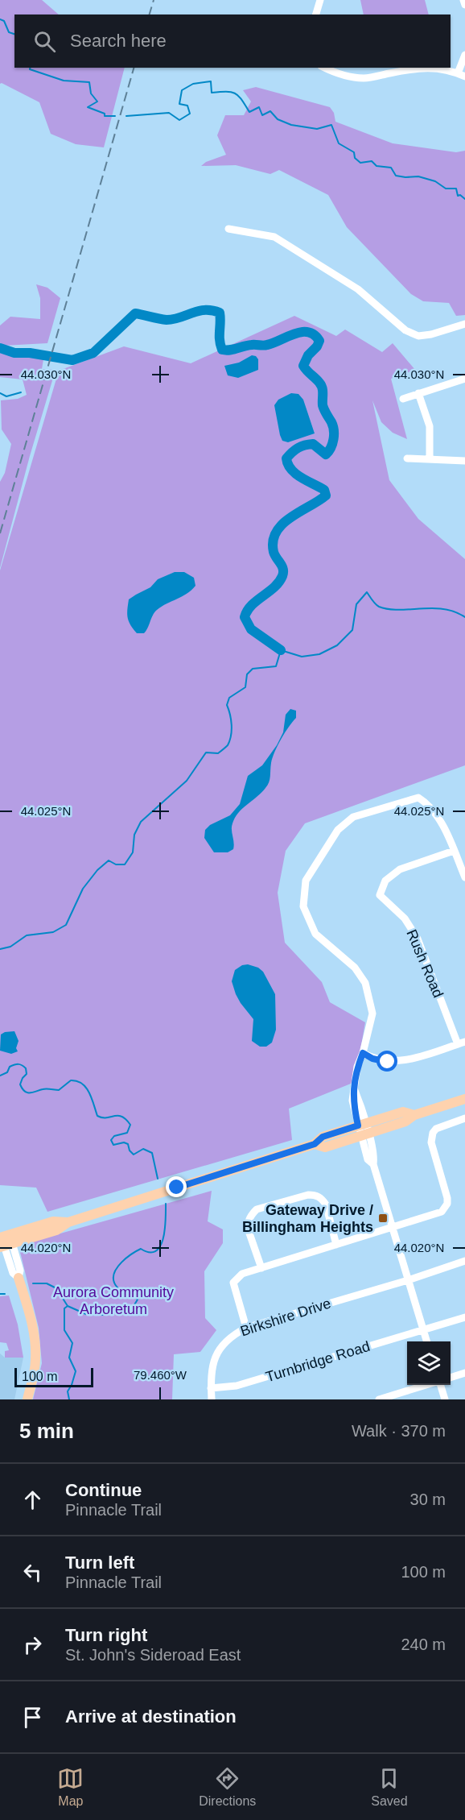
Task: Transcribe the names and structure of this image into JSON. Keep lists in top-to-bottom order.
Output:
{
  "streets": {
    "street": ["Rush Road", "Birkshire Drive", "Turnbridge Road"]
  },
  "crossings": [
    ["Birkshire Drive", "Turnbridge Road"]
  ],
  "parks": ["Aurora Community Arboretum"],
  "places": {
    "transit": ["Gateway Drive / Billingham Heights"]
  },
  "scale_bar": "100 m",
  "page": {
    "search": "Search here",
    "scale": "100 m",
    "heading": ["5 min", "Walk · 370 m"],
    "list": [
      ["Continue", "Pinnacle Trail", "30 m"],
      ["Turn left", "Pinnacle Trail", "100 m"],
      ["Turn right", "St. John's Sideroad East", "240 m"],
      "Arrive at destination"
    ],
    "nav": ["Map", "Directions", "Saved"]
  },
  "coordinates": [
    "44.030°N",
    "44.025°N",
    "44.020°N",
    "79.460°W"
  ]
}
